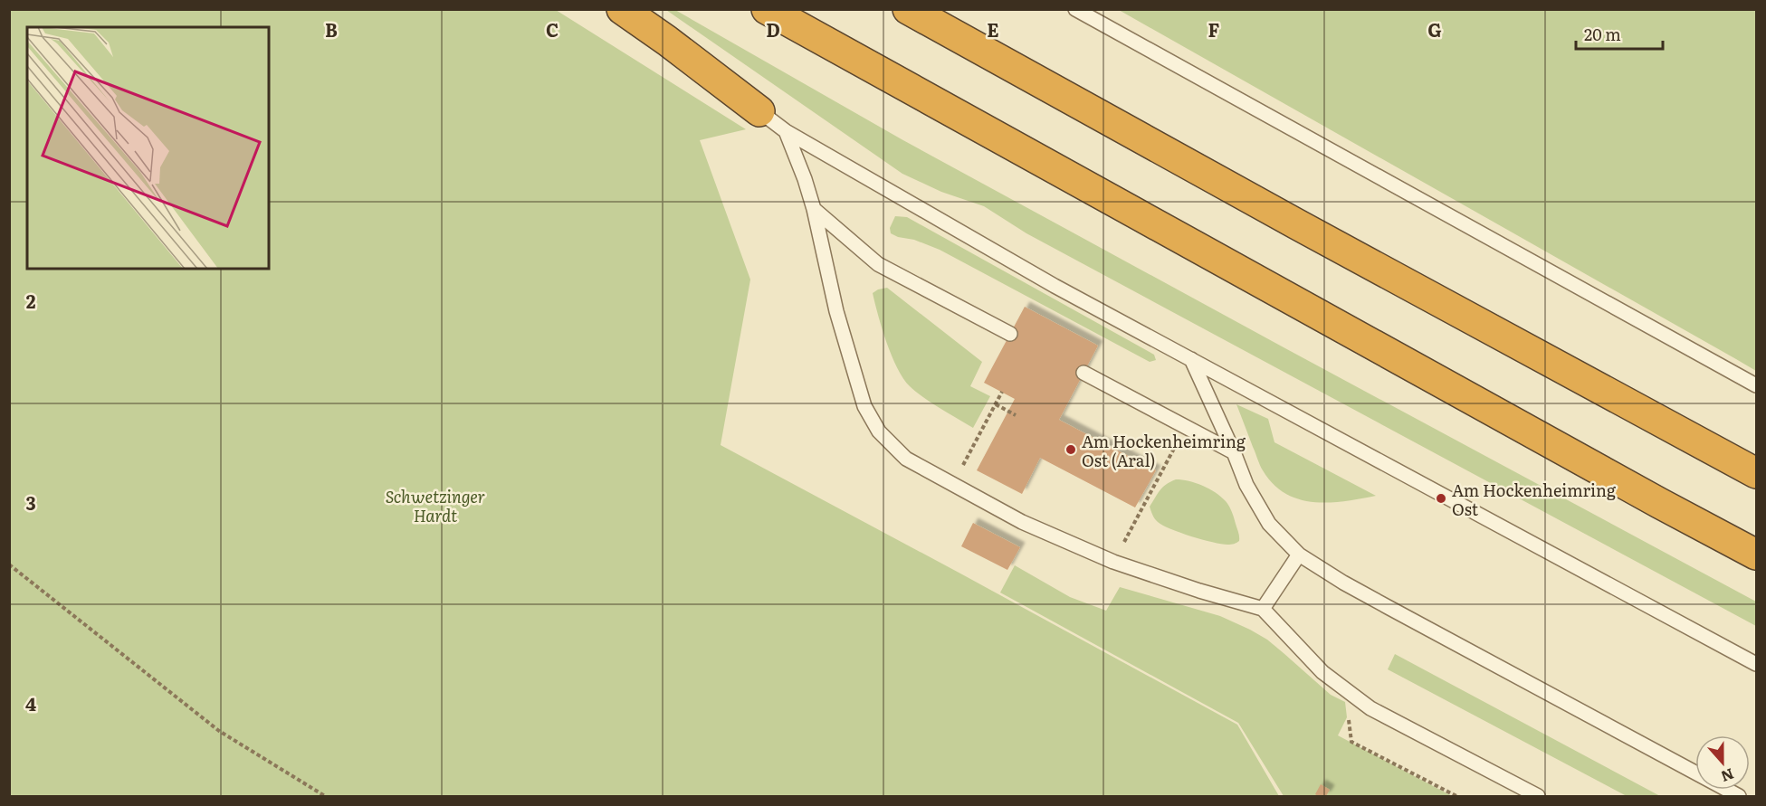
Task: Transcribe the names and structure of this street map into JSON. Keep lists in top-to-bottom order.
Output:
{
  "parks": ["Schwetzinger Hardt"],
  "places": ["Am Hockenheimring Ost (Aral)", "Am Hockenheimring Ost"],
  "scale_bar": "20 m",
  "north": "bottom",
  "grid": {
    "columns": [
      "B",
      "C",
      "D",
      "E",
      "F",
      "G"
    ],
    "rows": ["2", "3", "4"]
  }
}
